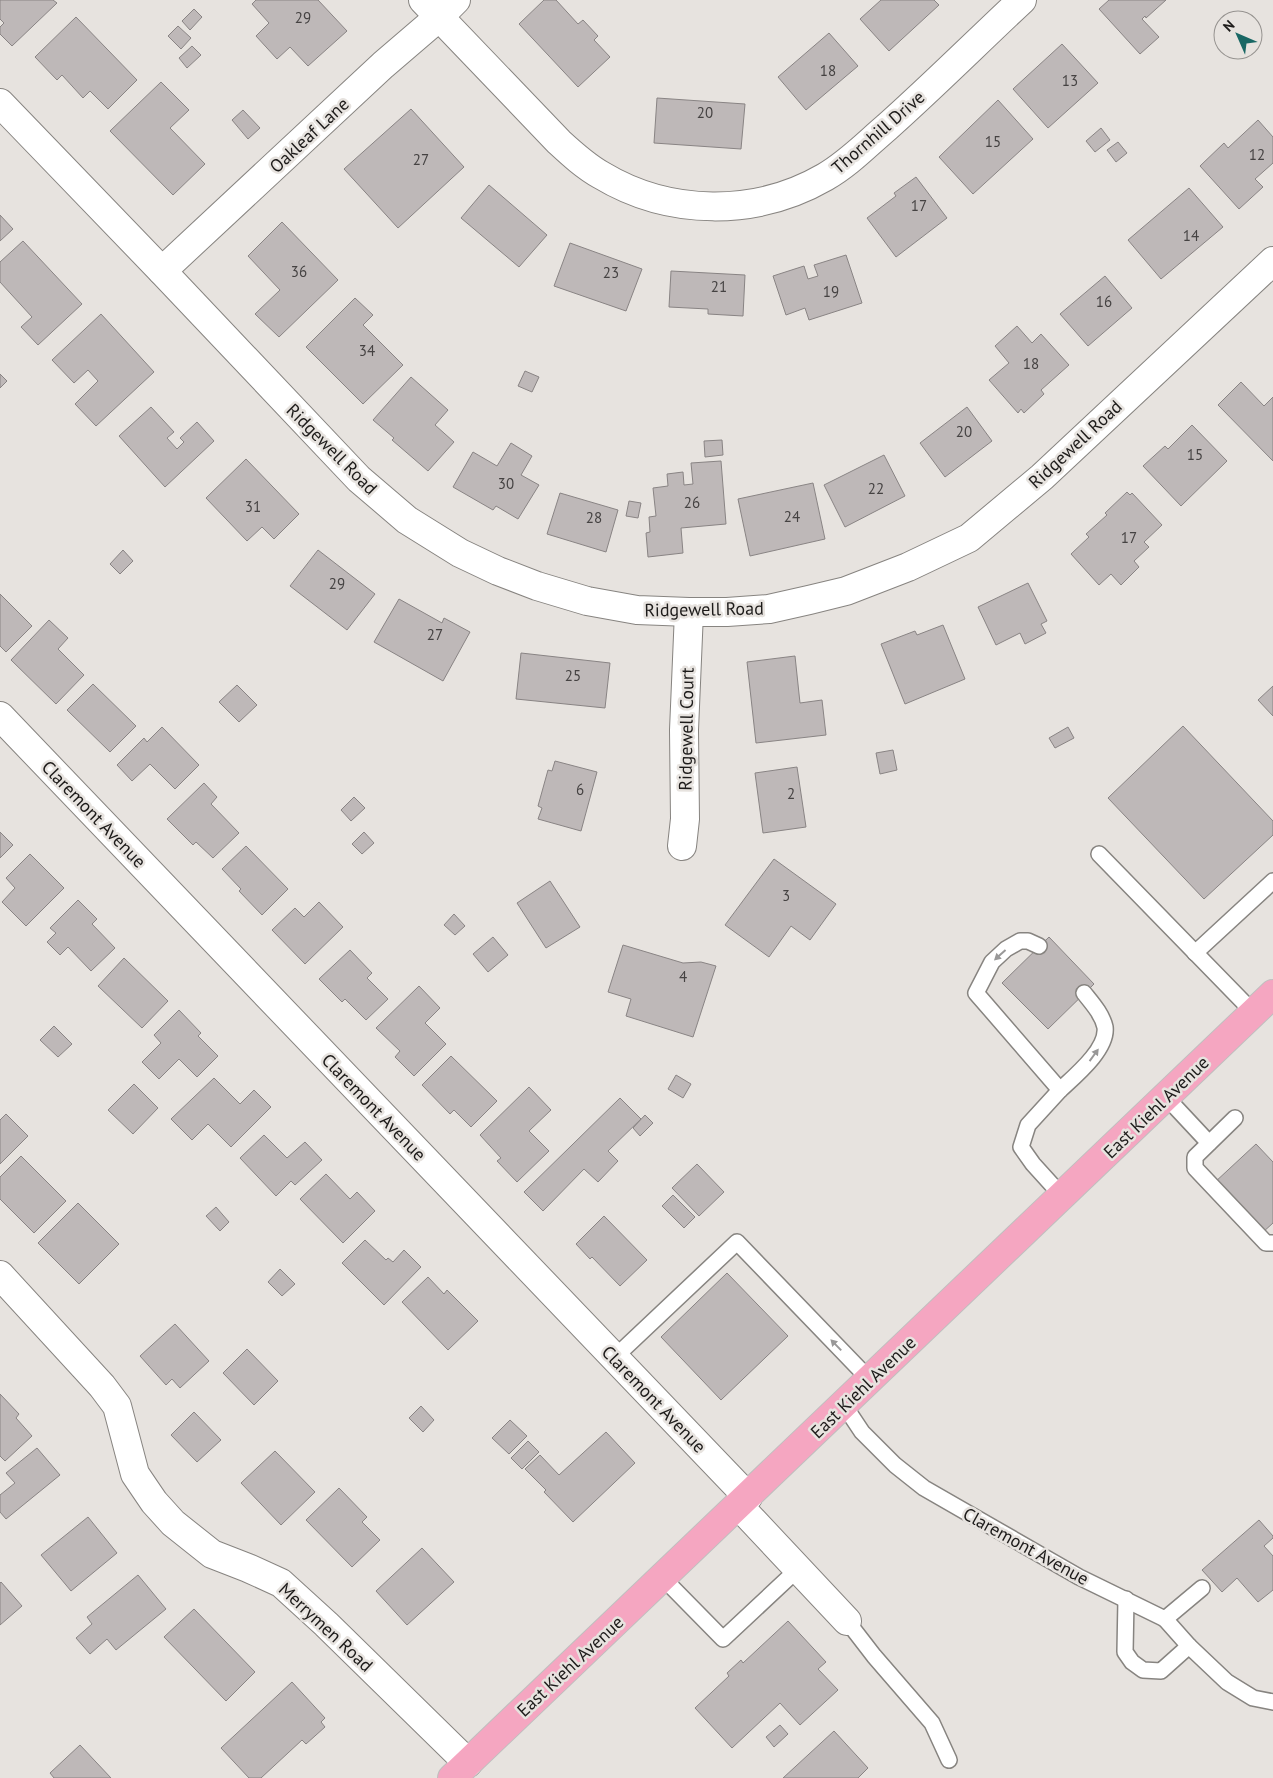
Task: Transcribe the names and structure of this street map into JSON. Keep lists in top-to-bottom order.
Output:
{
  "streets": {
    "main road": ["East Kiehl Avenue"],
    "street": [
      "Thornhill Drive",
      "Oakleaf Lane",
      "Ridgewell Road",
      "Ridgewell Court",
      "Claremont Avenue",
      "Merrymen Road"
    ]
  },
  "crossings": [
    ["Thornhill Drive", "Oakleaf Lane"],
    ["Oakleaf Lane", "Ridgewell Road"],
    ["Ridgewell Road", "Ridgewell Court"],
    ["Claremont Avenue", "East Kiehl Avenue"],
    ["East Kiehl Avenue", "Merrymen Road"]
  ],
  "house_numbers": [
    "29",
    "18",
    "13",
    "20",
    "15",
    "12",
    "27",
    "17",
    "14",
    "36",
    "23",
    "21",
    "19",
    "16",
    "34",
    "18",
    "20",
    "15",
    "30",
    "22",
    "26",
    "31",
    "24",
    "28",
    "17",
    "29",
    "27",
    "25",
    "6",
    "2",
    "3",
    "4"
  ],
  "north": "top left"
}
